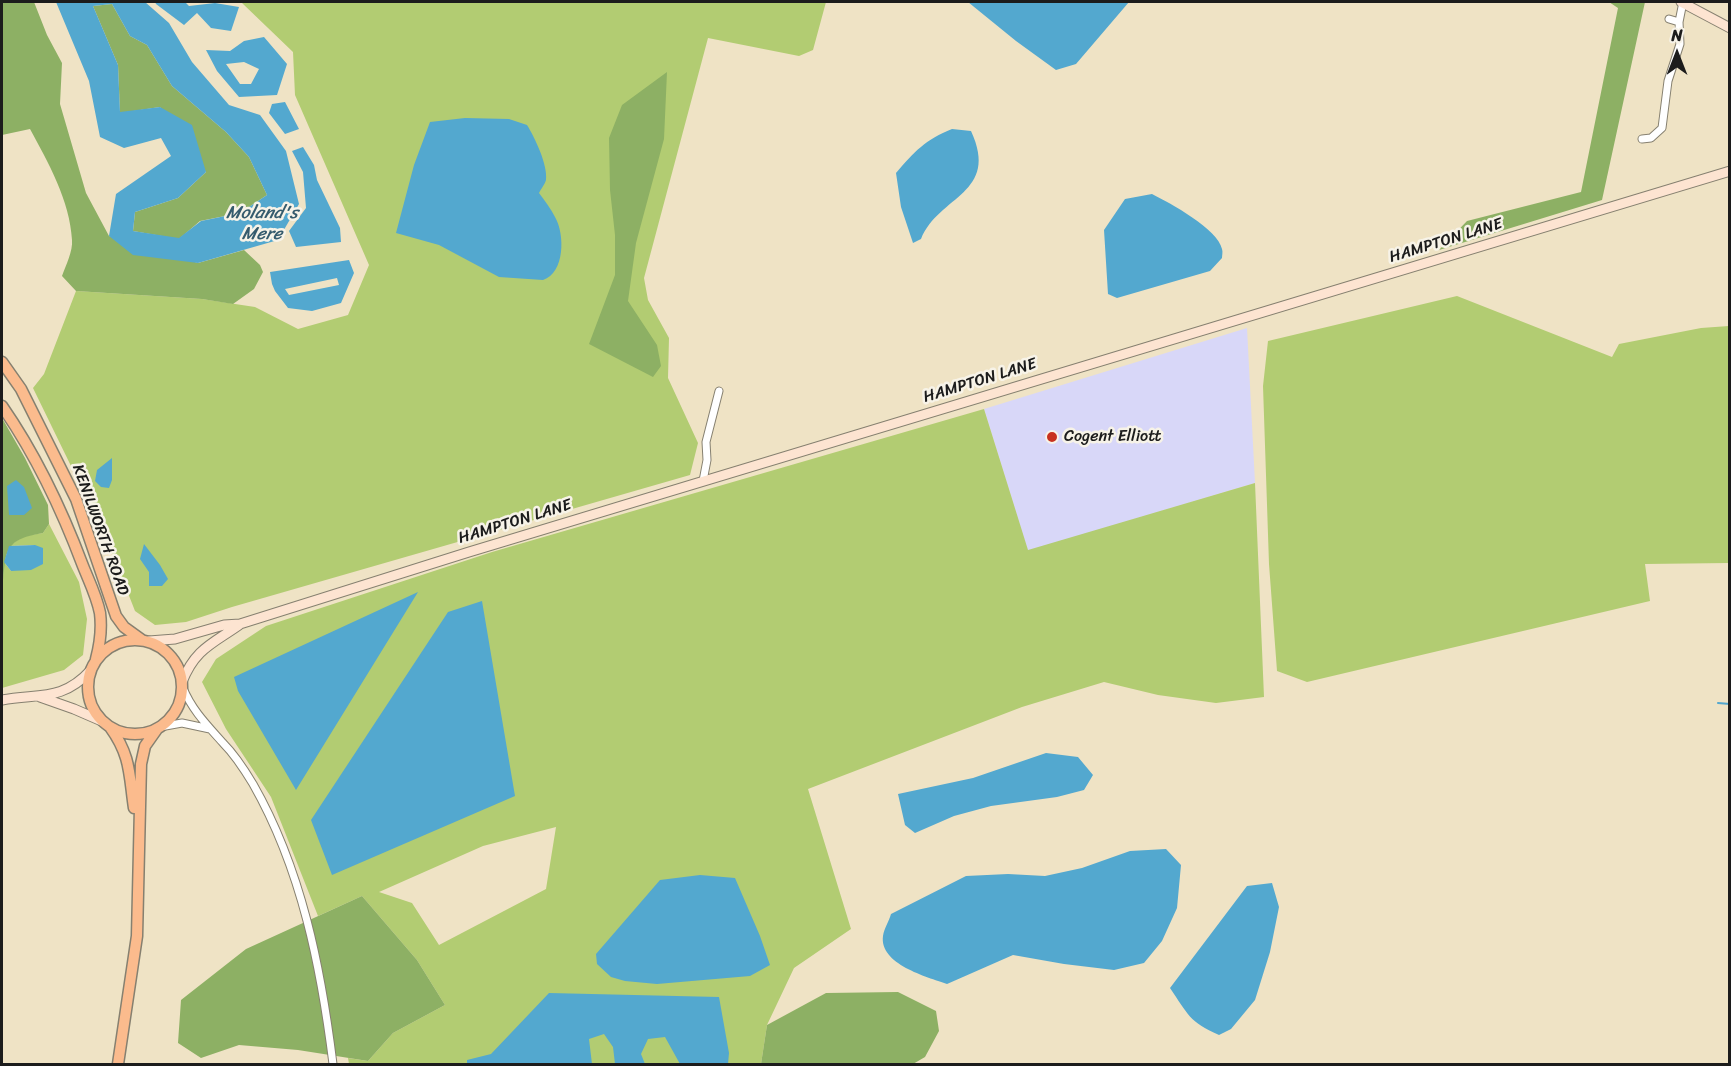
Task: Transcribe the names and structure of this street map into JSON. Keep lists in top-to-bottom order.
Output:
{
  "streets": {
    "highway": ["KENILWORTH ROAD"],
    "main road": ["HAMPTON LANE"]
  },
  "crossings": [
    ["HAMPTON LANE", "KENILWORTH ROAD"]
  ],
  "water": ["Moland's Mere"],
  "places": ["Cogent Elliott"],
  "north": "top"
}
